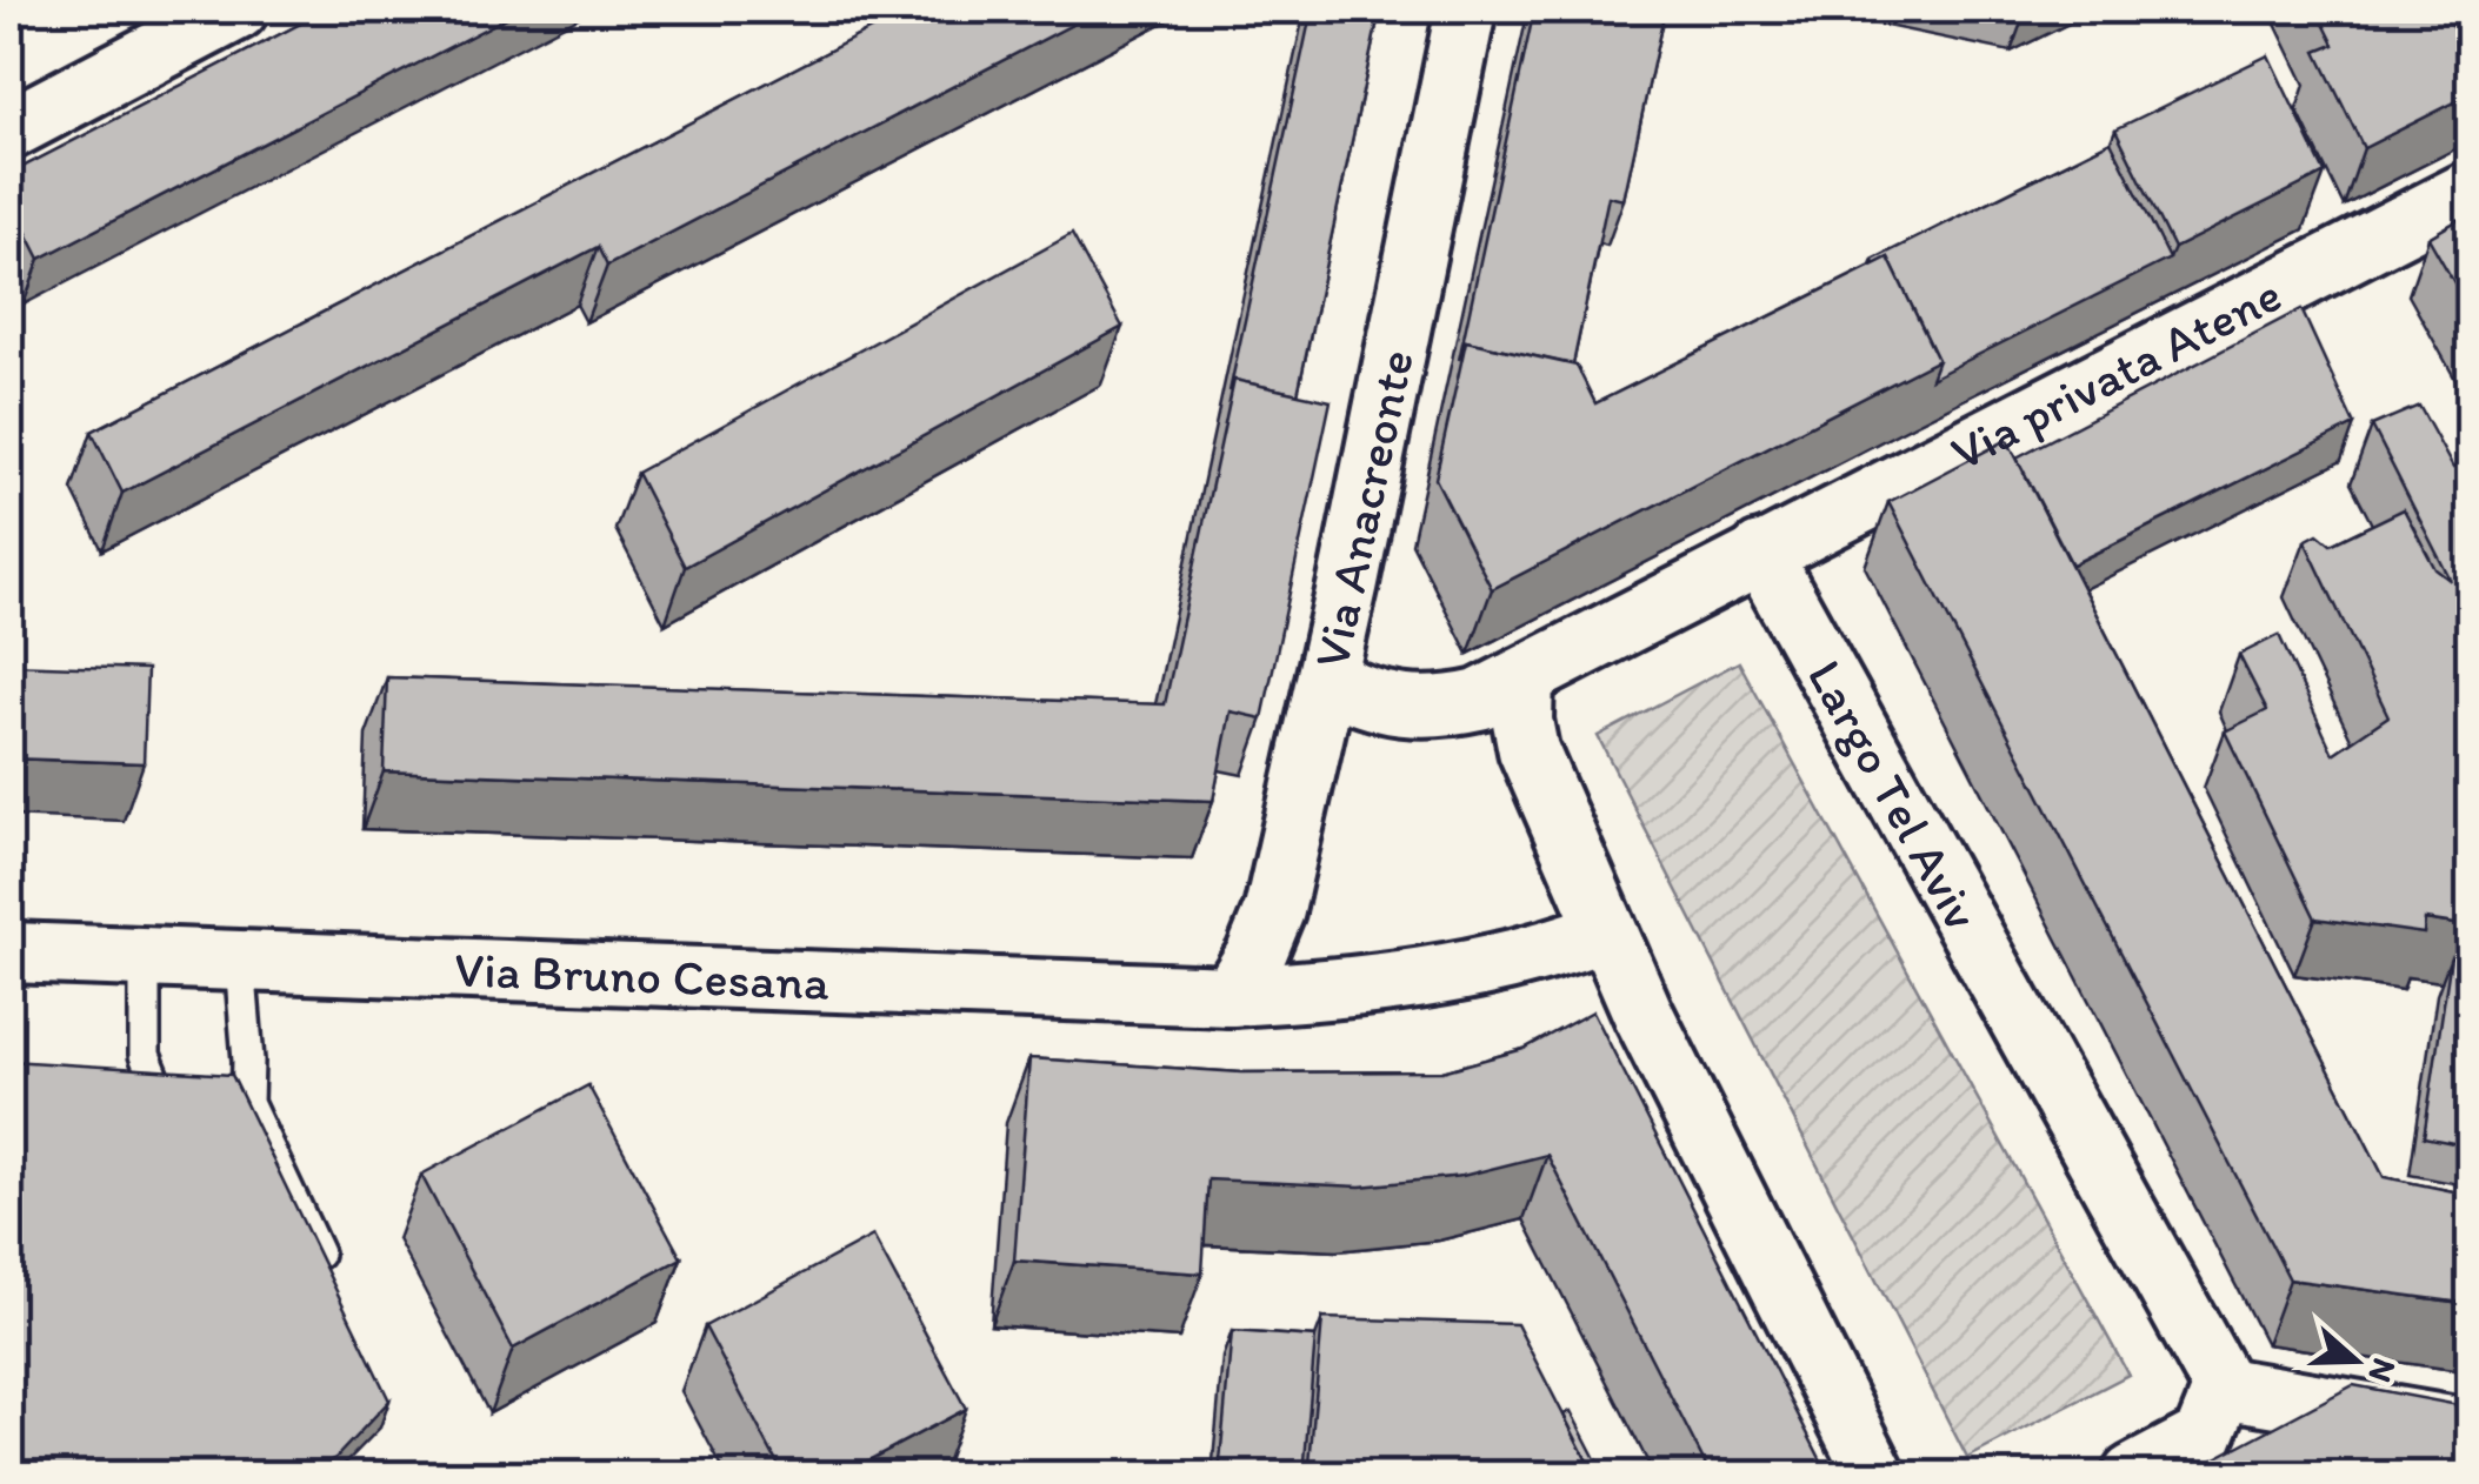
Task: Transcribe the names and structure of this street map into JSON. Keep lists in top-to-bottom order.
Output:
{
  "streets": {
    "street": [
      "Via privata Atene",
      "Via Anacreonte",
      "Largo Tel Aviv",
      "Via Bruno Cesana"
    ]
  },
  "crossings": [
    ["Via privata Atene", "Largo Tel Aviv"],
    ["Via Anacreonte", "Via Bruno Cesana"]
  ],
  "north": "right"
}
